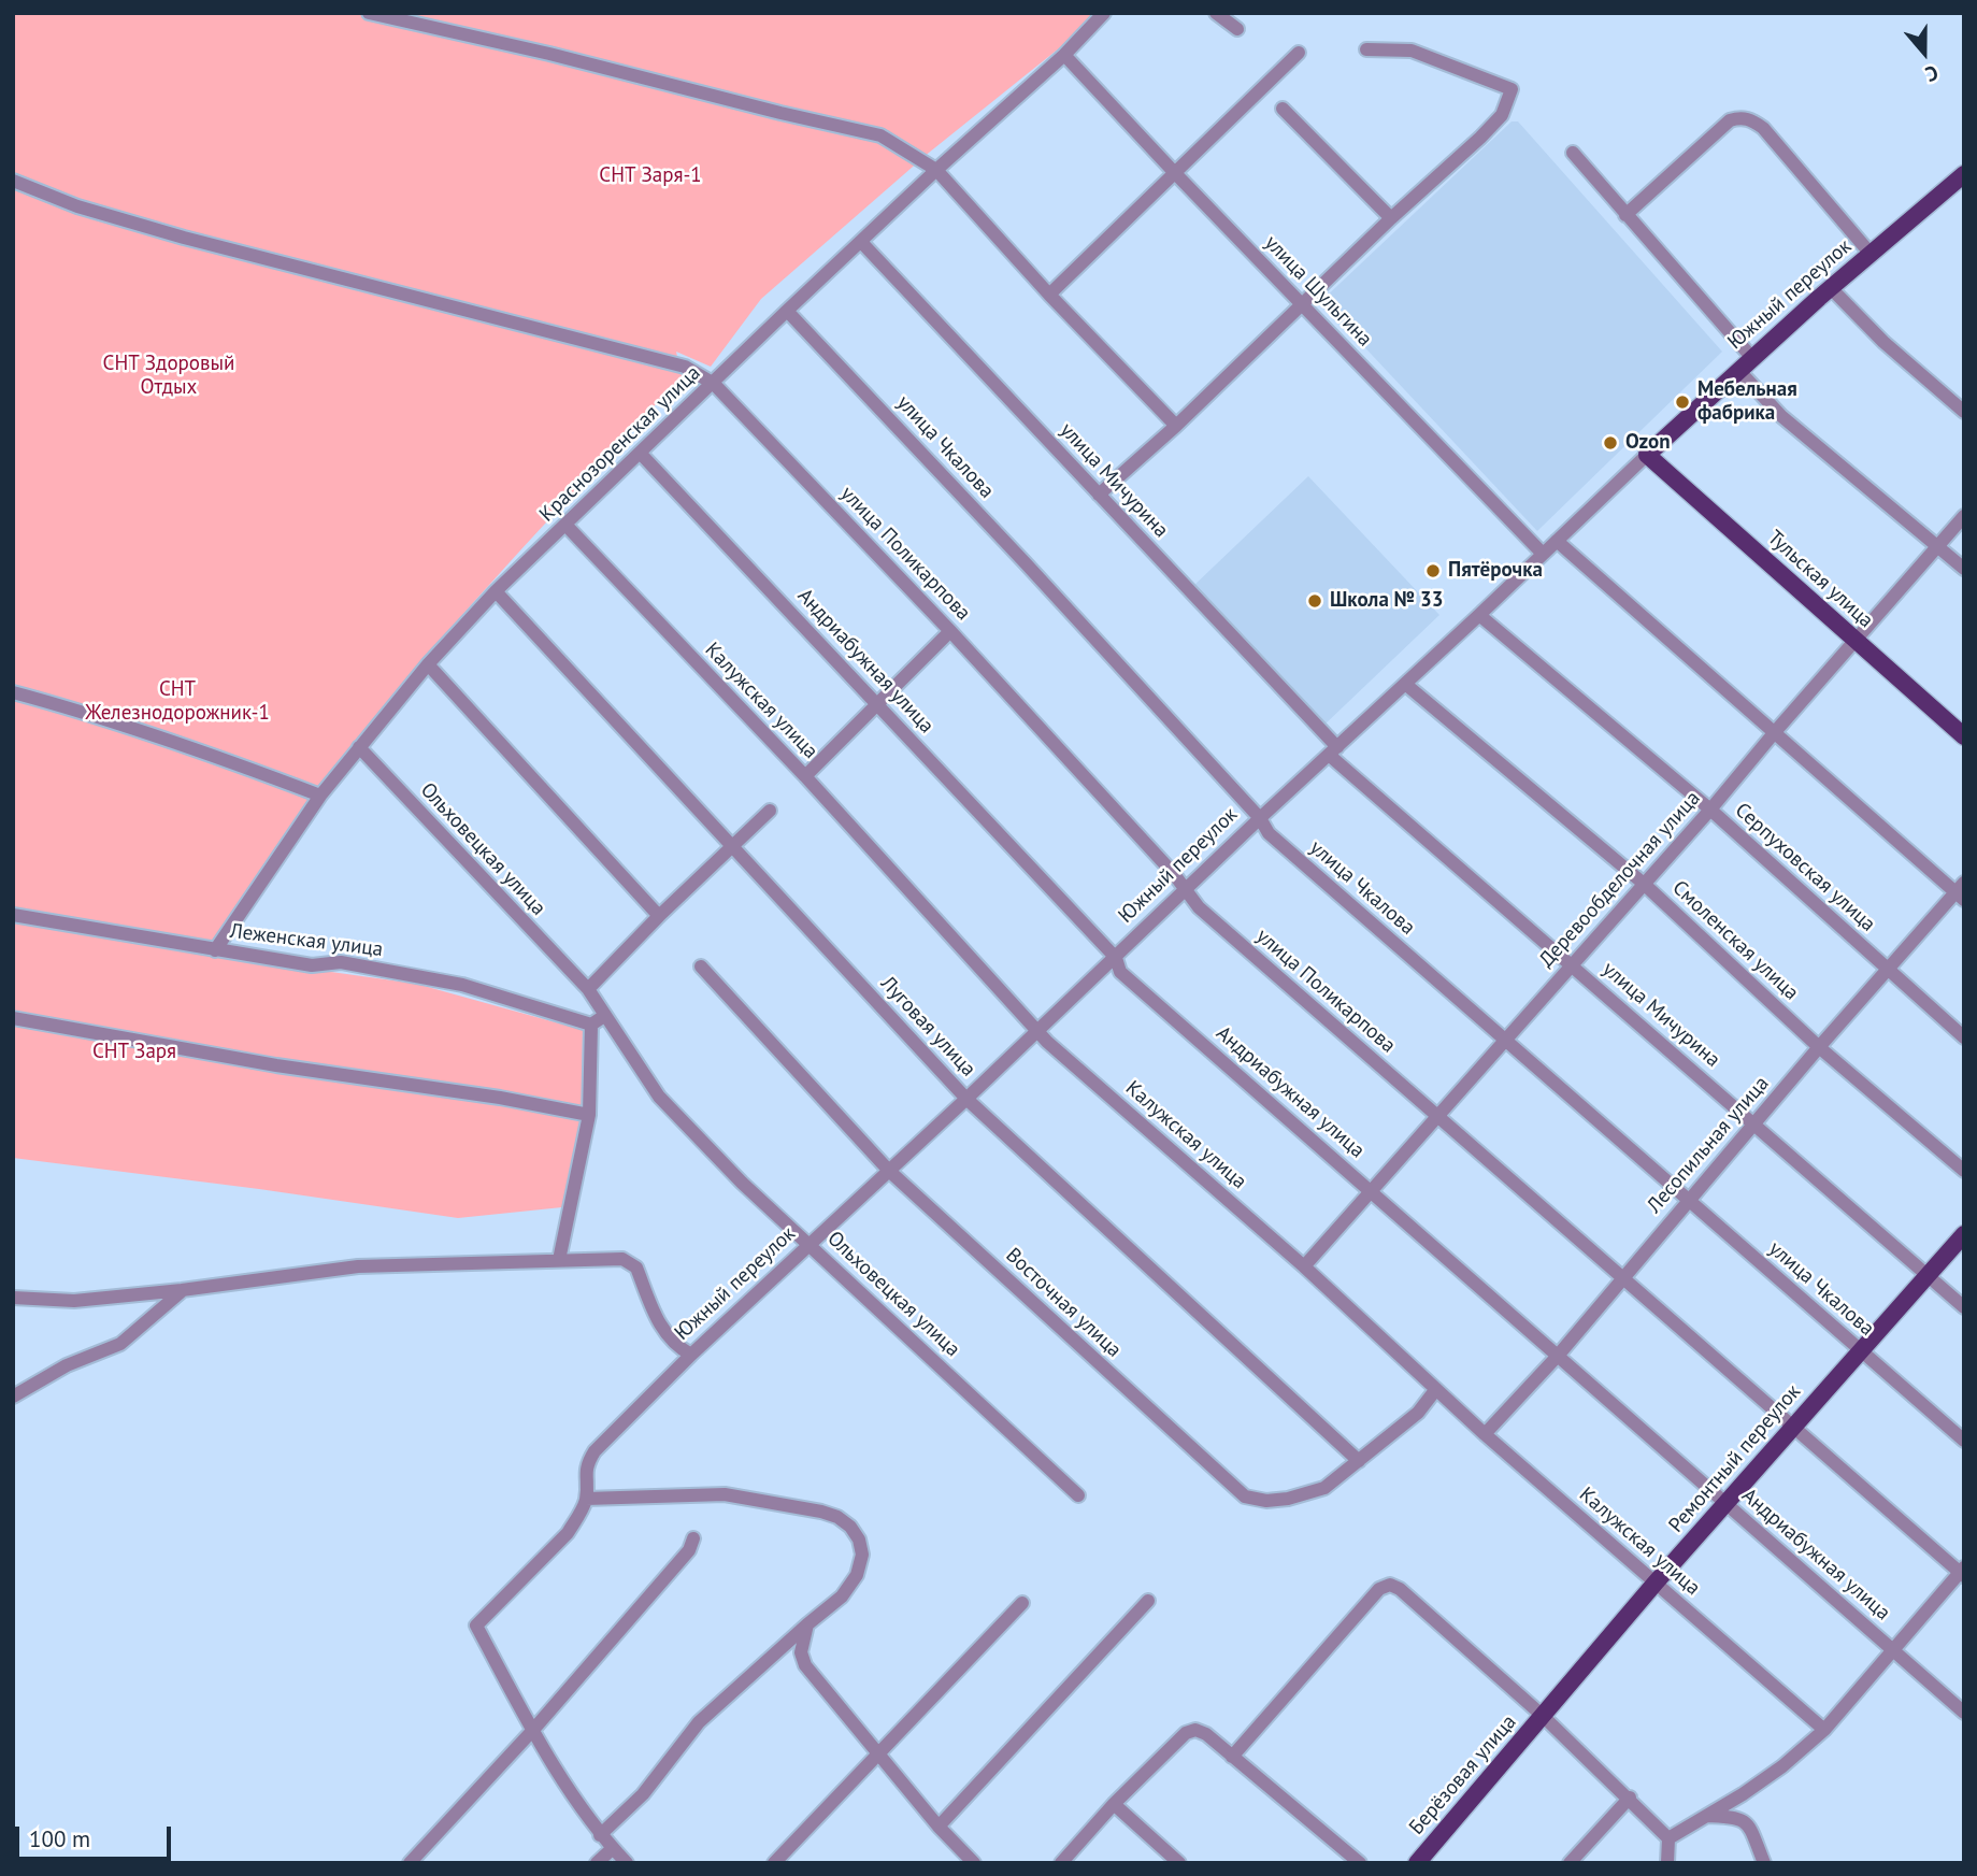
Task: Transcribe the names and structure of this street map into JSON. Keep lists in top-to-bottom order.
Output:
{
  "streets": {
    "main road": [
      "Южный переулок",
      "Тульская улица",
      "Ремонтный переулок",
      "Берёзовая улица"
    ],
    "street": [
      "улица Шульгина",
      "Краснозоренская улица",
      "улица Чкалова",
      "улица Мичурина",
      "улица Поликарпова",
      "Андриабужная улица",
      "Калужская улица",
      "Ольховецкая улица",
      "Серпуховская улица",
      "Деревообделочная улица",
      "Леженская улица",
      "Смоленская улица",
      "Луговая улица",
      "Лесопильная улица",
      "Восточная улица"
    ]
  },
  "crossings": [
    ["улица Шульгина", "Южный переулок"],
    ["улица Шульгина", "Краснозоренская улица"],
    ["Южный переулок", "улица Чкалова"],
    ["Южный переулок", "улица Мичурина"],
    ["Южный переулок", "улица Поликарпова"],
    ["Южный переулок", "Тульская улица"],
    ["Южный переулок", "Андриабужная улица"],
    ["Южный переулок", "Калужская улица"],
    ["Южный переулок", "Ольховецкая улица"],
    ["Южный переулок", "Серпуховская улица"],
    ["Южный переулок", "Смоленская улица"],
    ["Южный переулок", "Луговая улица"],
    ["Южный переулок", "Восточная улица"],
    ["Краснозоренская улица", "улица Чкалова"],
    ["Краснозоренская улица", "улица Мичурина"],
    ["Краснозоренская улица", "улица Поликарпова"],
    ["Краснозоренская улица", "Андриабужная улица"],
    ["Краснозоренская улица", "Калужская улица"],
    ["Краснозоренская улица", "Ольховецкая улица"],
    ["Краснозоренская улица", "Леженская улица"],
    ["Краснозоренская улица", "Луговая улица"],
    ["улица Чкалова", "Деревообделочная улица"],
    ["улица Чкалова", "Лесопильная улица"],
    ["улица Чкалова", "Ремонтный переулок"],
    ["улица Мичурина", "Деревообделочная улица"],
    ["улица Мичурина", "Лесопильная улица"],
    ["улица Мичурина", "Ремонтный переулок"],
    ["улица Поликарпова", "Деревообделочная улица"],
    ["улица Поликарпова", "Лесопильная улица"],
    ["улица Поликарпова", "Ремонтный переулок"],
    ["Тульская улица", "Деревообделочная улица"],
    ["Андриабужная улица", "Деревообделочная улица"],
    ["Андриабужная улица", "Лесопильная улица"],
    ["Андриабужная улица", "Ремонтный переулок"],
    ["Калужская улица", "Деревообделочная улица"],
    ["Калужская улица", "Лесопильная улица"],
    ["Калужская улица", "Восточная улица"],
    ["Калужская улица", "Ремонтный переулок"],
    ["Серпуховская улица", "Деревообделочная улица"],
    ["Серпуховская улица", "Лесопильная улица"],
    ["Деревообделочная улица", "Смоленская улица"],
    ["Смоленская улица", "Лесопильная улица"],
    ["Луговая улица", "Восточная улица"],
    ["Ремонтный переулок", "Берёзовая улица"]
  ],
  "parks": [
    "СНТ Заря-1",
    "СНТ Здоровый Отдых",
    "СНТ Железнодорожник-1",
    "СНТ Заря"
  ],
  "places": [
    "Мебельная фабрика",
    "Ozon",
    "Пятёрочка",
    "Школа № 33"
  ],
  "scale_bar": "100 m",
  "north": "bottom"
}
